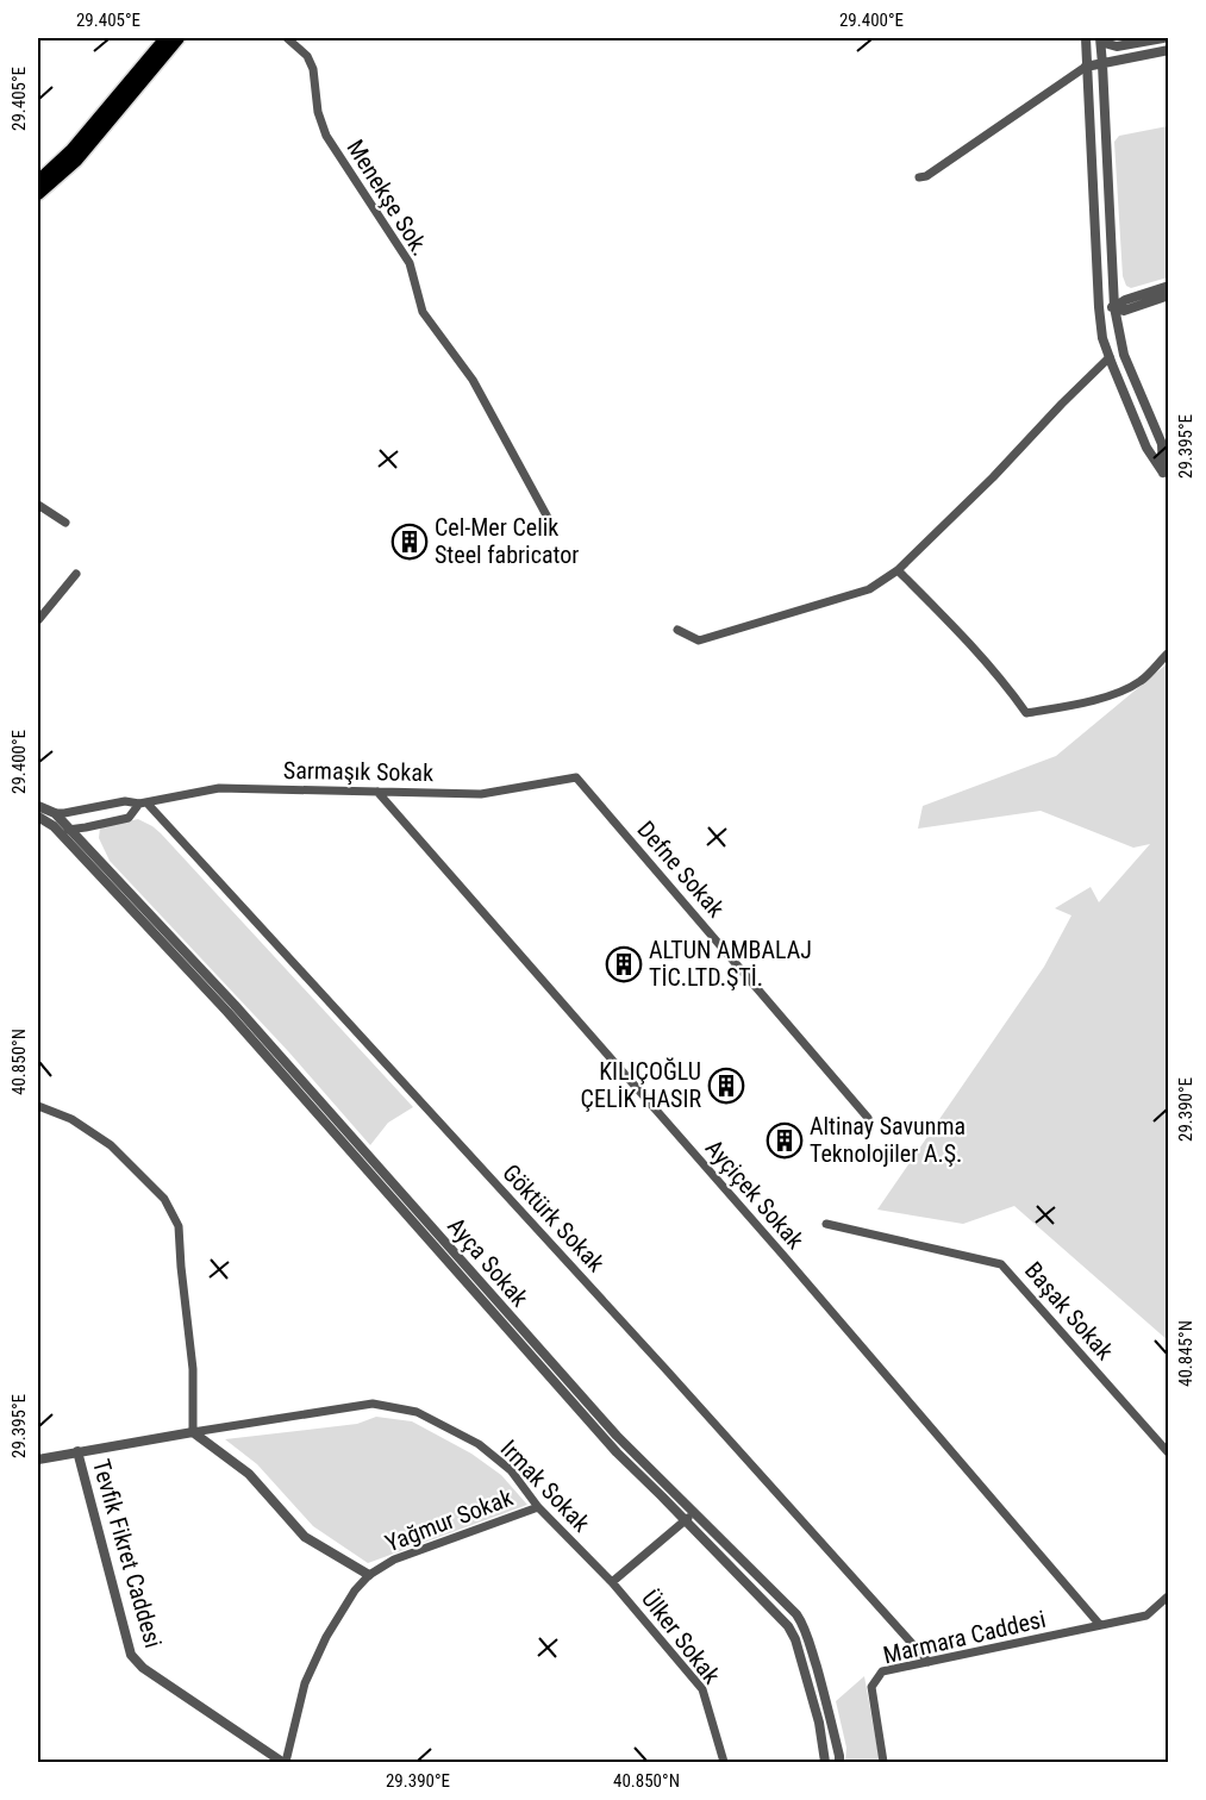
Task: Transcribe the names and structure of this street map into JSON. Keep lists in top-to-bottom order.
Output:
{
  "streets": {
    "street": [
      "Menekşe Sok.",
      "Sarmaşık Sokak",
      "Defne Sokak",
      "Ayçiçek Sokak",
      "Göktürk Sokak",
      "Ayça Sokak",
      "Başak Sokak",
      "Irmak Sokak",
      "Yağmur Sokak",
      "Tevfik Fikret Caddesi",
      "Ülker Sokak",
      "Marmara Caddesi"
    ]
  },
  "crossings": [
    ["Sarmaşık Sokak", "Defne Sokak"],
    ["Sarmaşık Sokak", "Ayçiçek Sokak"],
    ["Sarmaşık Sokak", "Göktürk Sokak"],
    ["Sarmaşık Sokak", "Ayça Sokak"],
    ["Ayçiçek Sokak", "Marmara Caddesi"],
    ["Göktürk Sokak", "Marmara Caddesi"],
    ["Irmak Sokak", "Yağmur Sokak"],
    ["Irmak Sokak", "Ülker Sokak"],
    ["Yağmur Sokak", "Tevfik Fikret Caddesi"]
  ],
  "places": {
    "building": [
      "Cel-Mer Celik Steel fabricator",
      "ALTUN AMBALAJ TİC.LTD.ŞTİ.",
      "KILIÇOĞLU ÇELİK HASIR",
      "Altinay Savunma Teknolojiler A.Ş."
    ]
  },
  "coordinates": [
    "29.405°E",
    "29.400°E",
    "29.395°E",
    "40.850°N",
    "29.390°E",
    "40.845°N"
  ]
}
